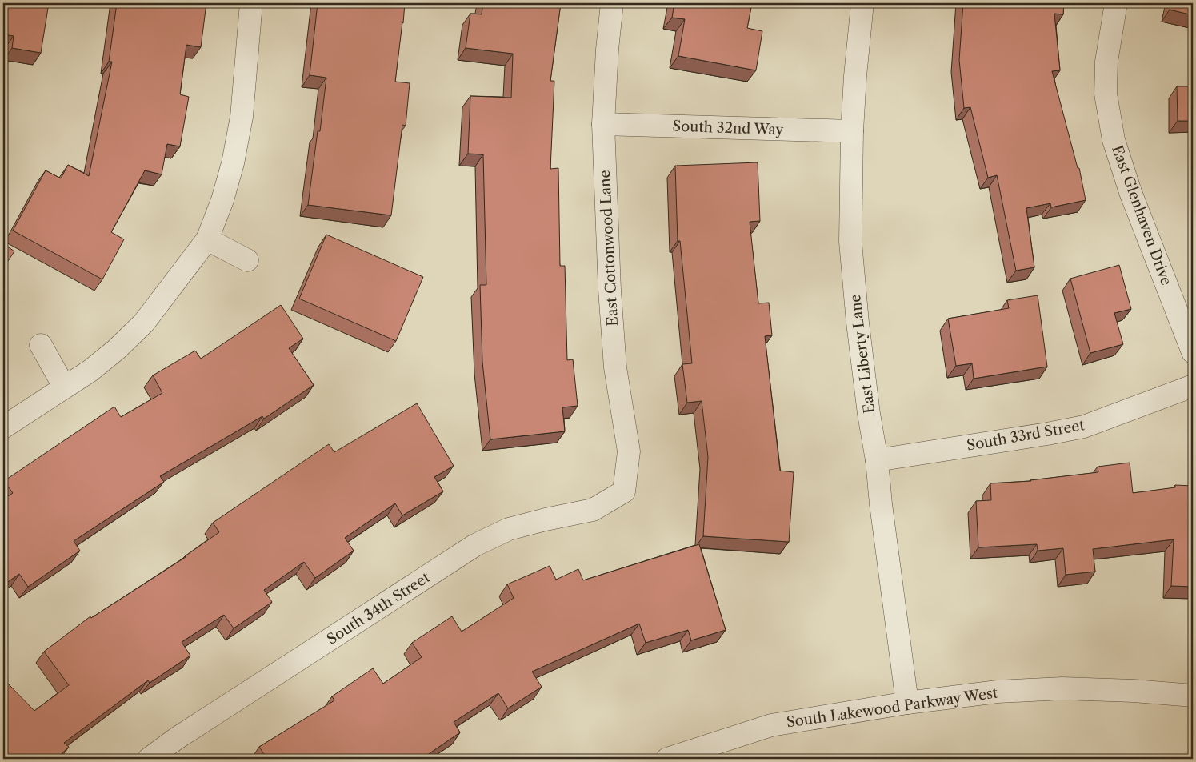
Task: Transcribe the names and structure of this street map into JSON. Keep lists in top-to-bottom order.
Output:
{
  "streets": {
    "street": [
      "South 32nd Way",
      "East Glenhaven Drive",
      "East Cottonwood Lane",
      "East Liberty Lane",
      "South 33rd Street",
      "South 34th Street",
      "South Lakewood Parkway West"
    ]
  },
  "crossings": [
    ["South 32nd Way", "East Cottonwood Lane"],
    ["South 32nd Way", "East Liberty Lane"],
    ["East Cottonwood Lane", "South 34th Street"],
    ["East Liberty Lane", "South 33rd Street"],
    ["East Liberty Lane", "South Lakewood Parkway West"]
  ]
}
